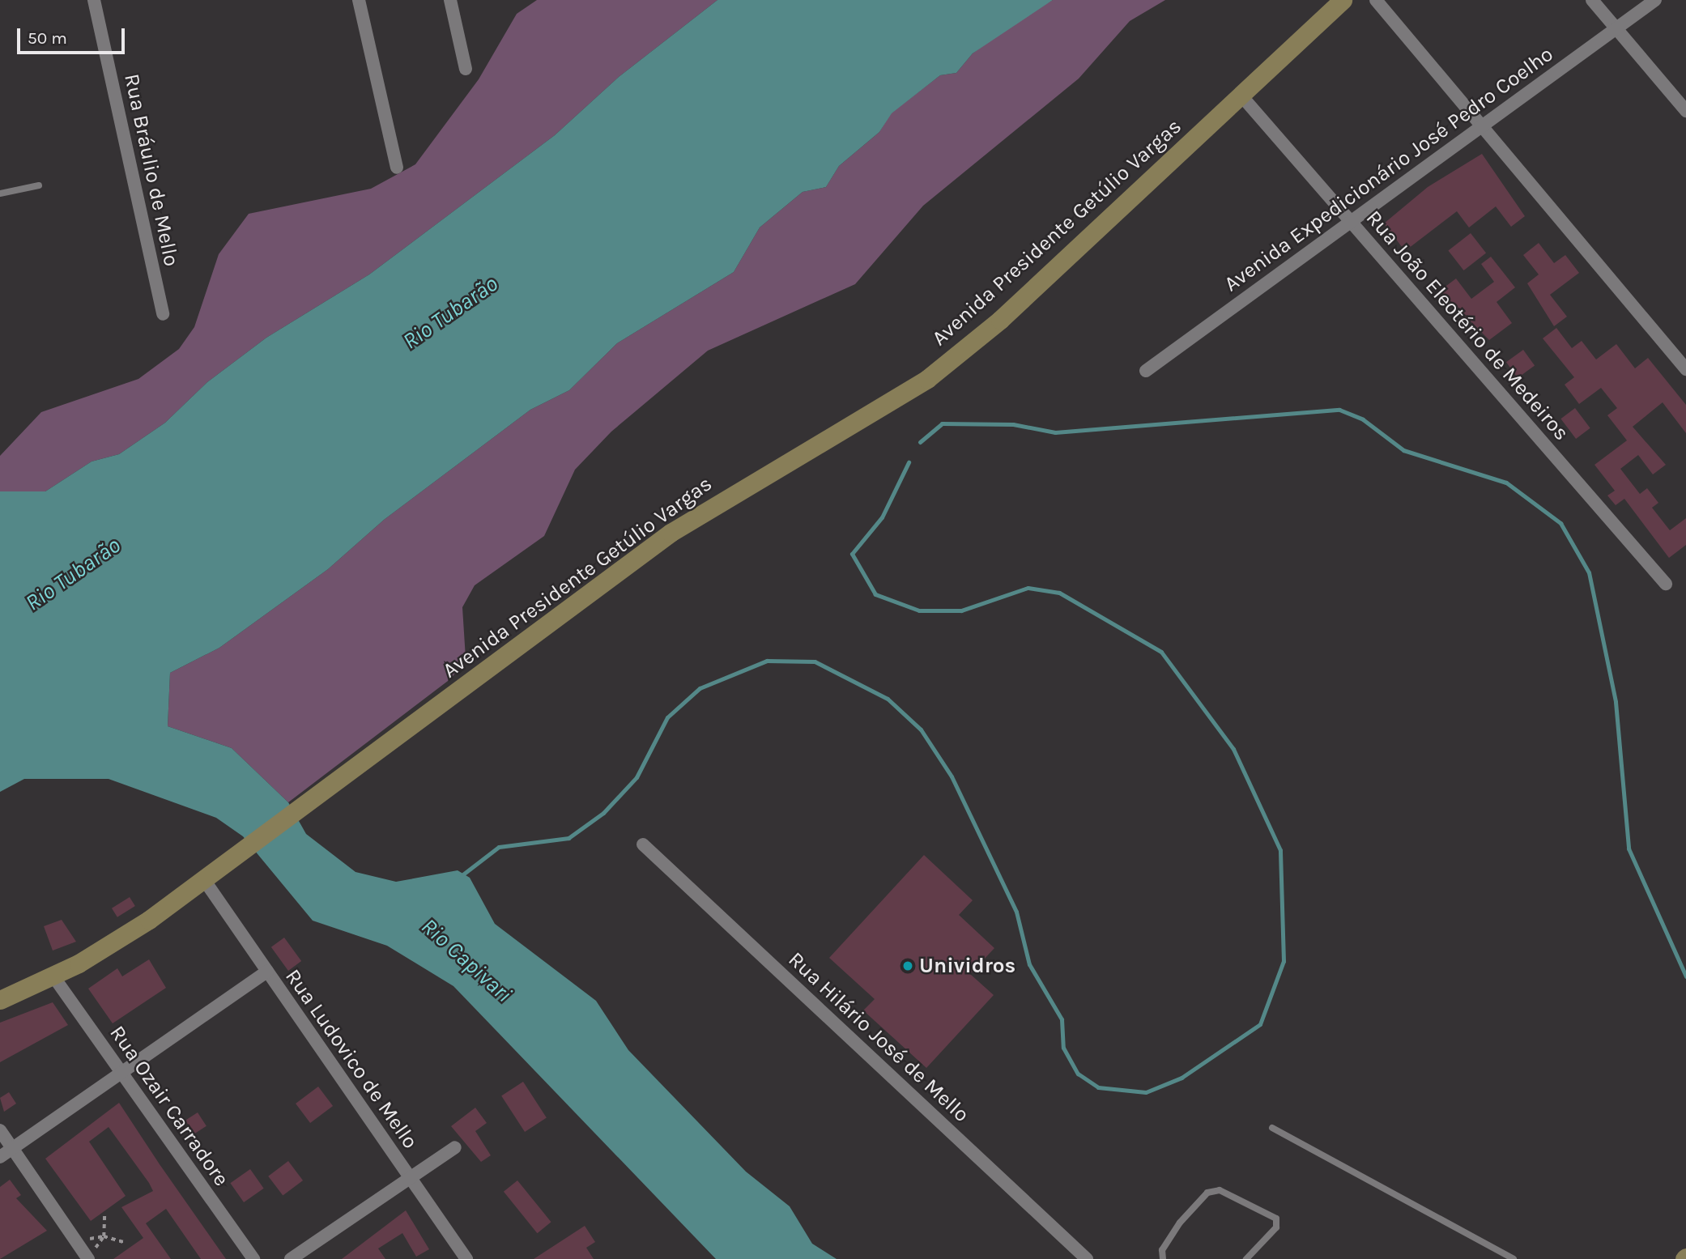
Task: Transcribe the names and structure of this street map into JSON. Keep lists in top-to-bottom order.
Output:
{
  "streets": {
    "main road": ["Avenida Presidente Getúlio Vargas"],
    "street": [
      "Avenida Expedicionário José Pedro Coelho",
      "Rua Bráulio de Mello",
      "Rua João Eleotério de Medeiros",
      "Rua Hilário José de Mello",
      "Rua Ludovico de Mello",
      "Rua Ozair Carradore"
    ]
  },
  "crossings": [
    ["Avenida Expedicionário José Pedro Coelho", "Rua João Eleotério de Medeiros"],
    ["Avenida Presidente Getúlio Vargas", "Rua João Eleotério de Medeiros"],
    ["Avenida Presidente Getúlio Vargas", "Rua Ludovico de Mello"],
    ["Avenida Presidente Getúlio Vargas", "Rua Ozair Carradore"]
  ],
  "water": ["Rio Tubarão", "Rio Capivari"],
  "places": ["Unividros"],
  "scale_bar": "50 m"
}
